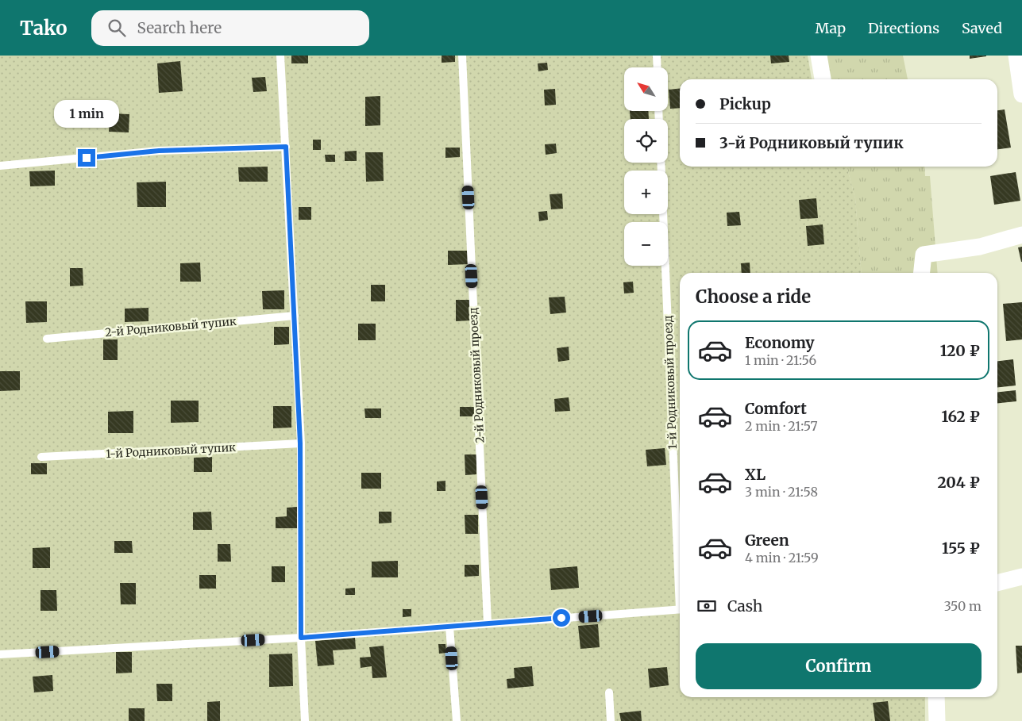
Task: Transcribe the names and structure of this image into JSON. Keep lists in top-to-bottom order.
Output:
{
  "streets": {
    "lane": [
      "2-й Родниковый тупик",
      "2-й Родниковый проезд",
      "1-й Родниковый проезд",
      "1-й Родниковый тупик"
    ]
  },
  "north": "top left",
  "page": {
    "header": "Tako",
    "search": "Search here",
    "nav": ["Map", "Directions", "Saved"],
    "map_buttons": ["+", "−"],
    "banner": ["Pickup", "3-й Родниковый тупик"],
    "bubble": "1 min",
    "heading": "Choose a ride",
    "list": [
      {
        "name": "Economy",
        "note": "1 min · 21:56",
        "value": "120 ₽"
      },
      {
        "name": "Comfort",
        "note": "2 min · 21:57",
        "value": "162 ₽"
      },
      {
        "name": "XL",
        "note": "3 min · 21:58",
        "value": "204 ₽"
      },
      {
        "name": "Green",
        "note": "4 min · 21:59",
        "value": "155 ₽"
      }
    ],
    "pay": ["Cash", "350 m"],
    "buttons": "Confirm"
  }
}
